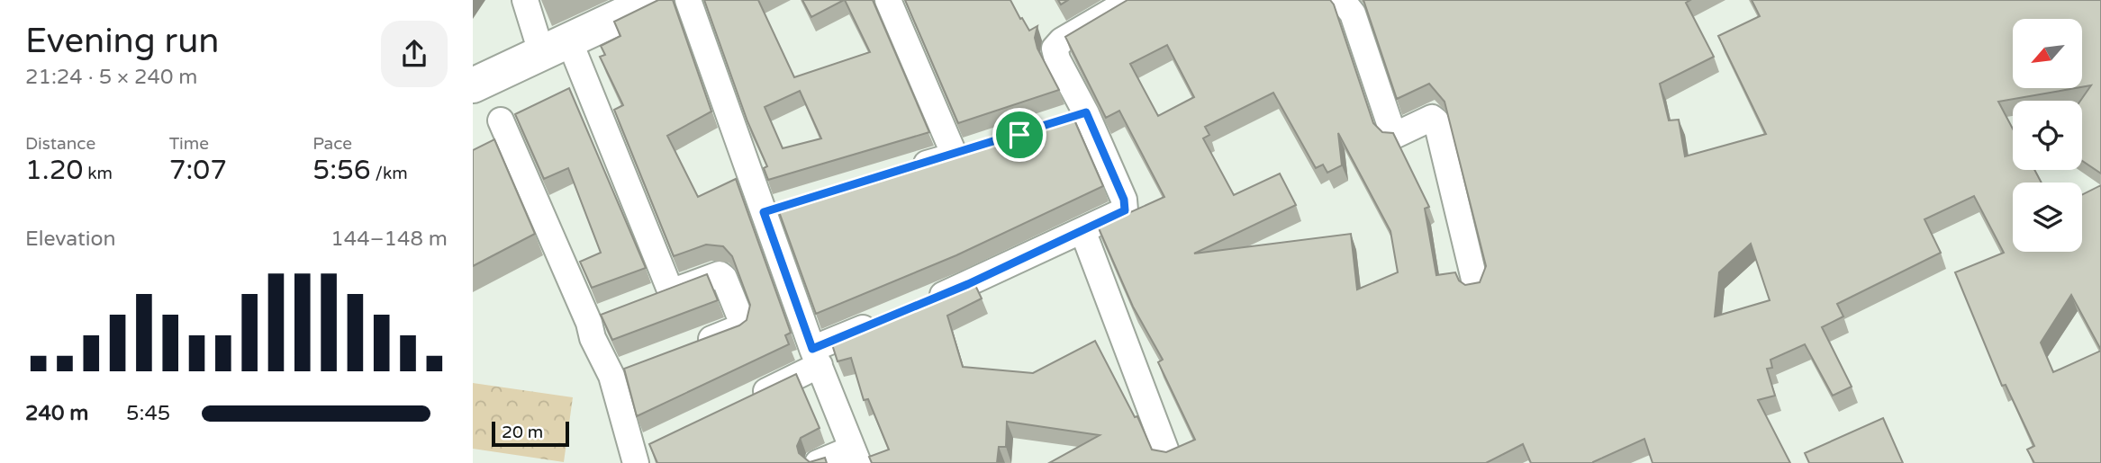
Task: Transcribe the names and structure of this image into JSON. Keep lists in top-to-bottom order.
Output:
{
  "scale_bar": "20 m",
  "north": "bottom left",
  "page": {
    "heading": ["Evening run", "21:24 · 5 × 240 m"],
    "stats": [
      ["Distance", "1.20 km"],
      ["Time", "7:07"],
      ["Pace", "5:56 /km"]
    ],
    "chart": ["Elevation", "144–148 m"],
    "list": [
      {
        "name": "240 m",
        "note": "5:45"
      }
    ],
    "scale": "20 m"
  }
}
